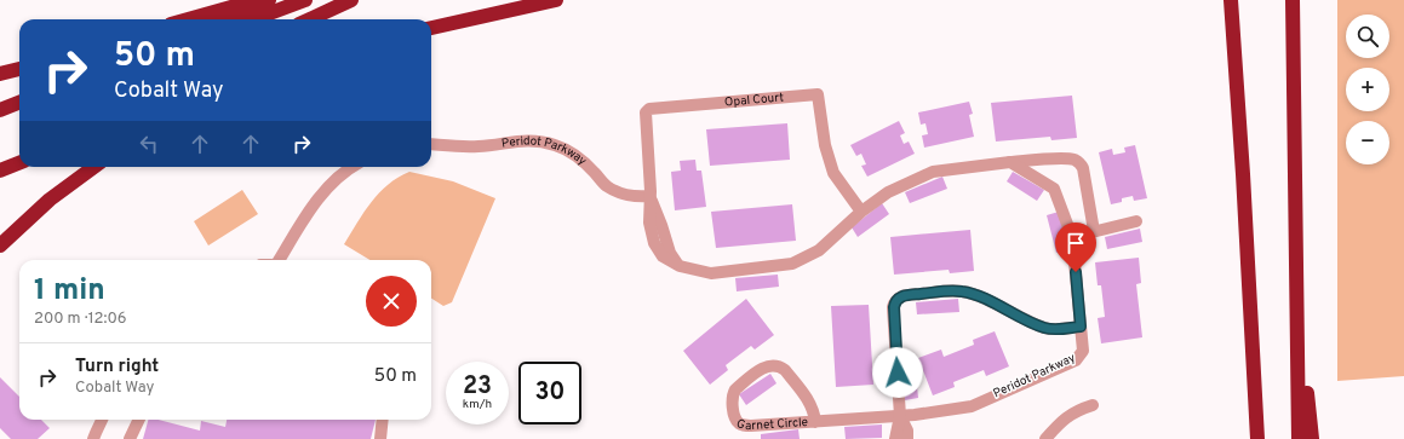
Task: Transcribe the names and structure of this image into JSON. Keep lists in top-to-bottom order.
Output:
{
  "streets": {
    "street": ["Opal Court", "Peridot Parkway", "Garnet Circle"]
  },
  "crossings": [
    ["Opal Court", "Peridot Parkway"],
    ["Peridot Parkway", "Garnet Circle"]
  ],
  "page": {
    "map_buttons": ["+", "−"],
    "turn": ["50 m", "Cobalt Way"],
    "heading": ["1 min", "200 m · 12:06"],
    "list": [
      {
        "name": "Turn right",
        "note": "Cobalt Way",
        "value": "50 m"
      }
    ],
    "speed": "23 km/h",
    "limit": "30"
  }
}
